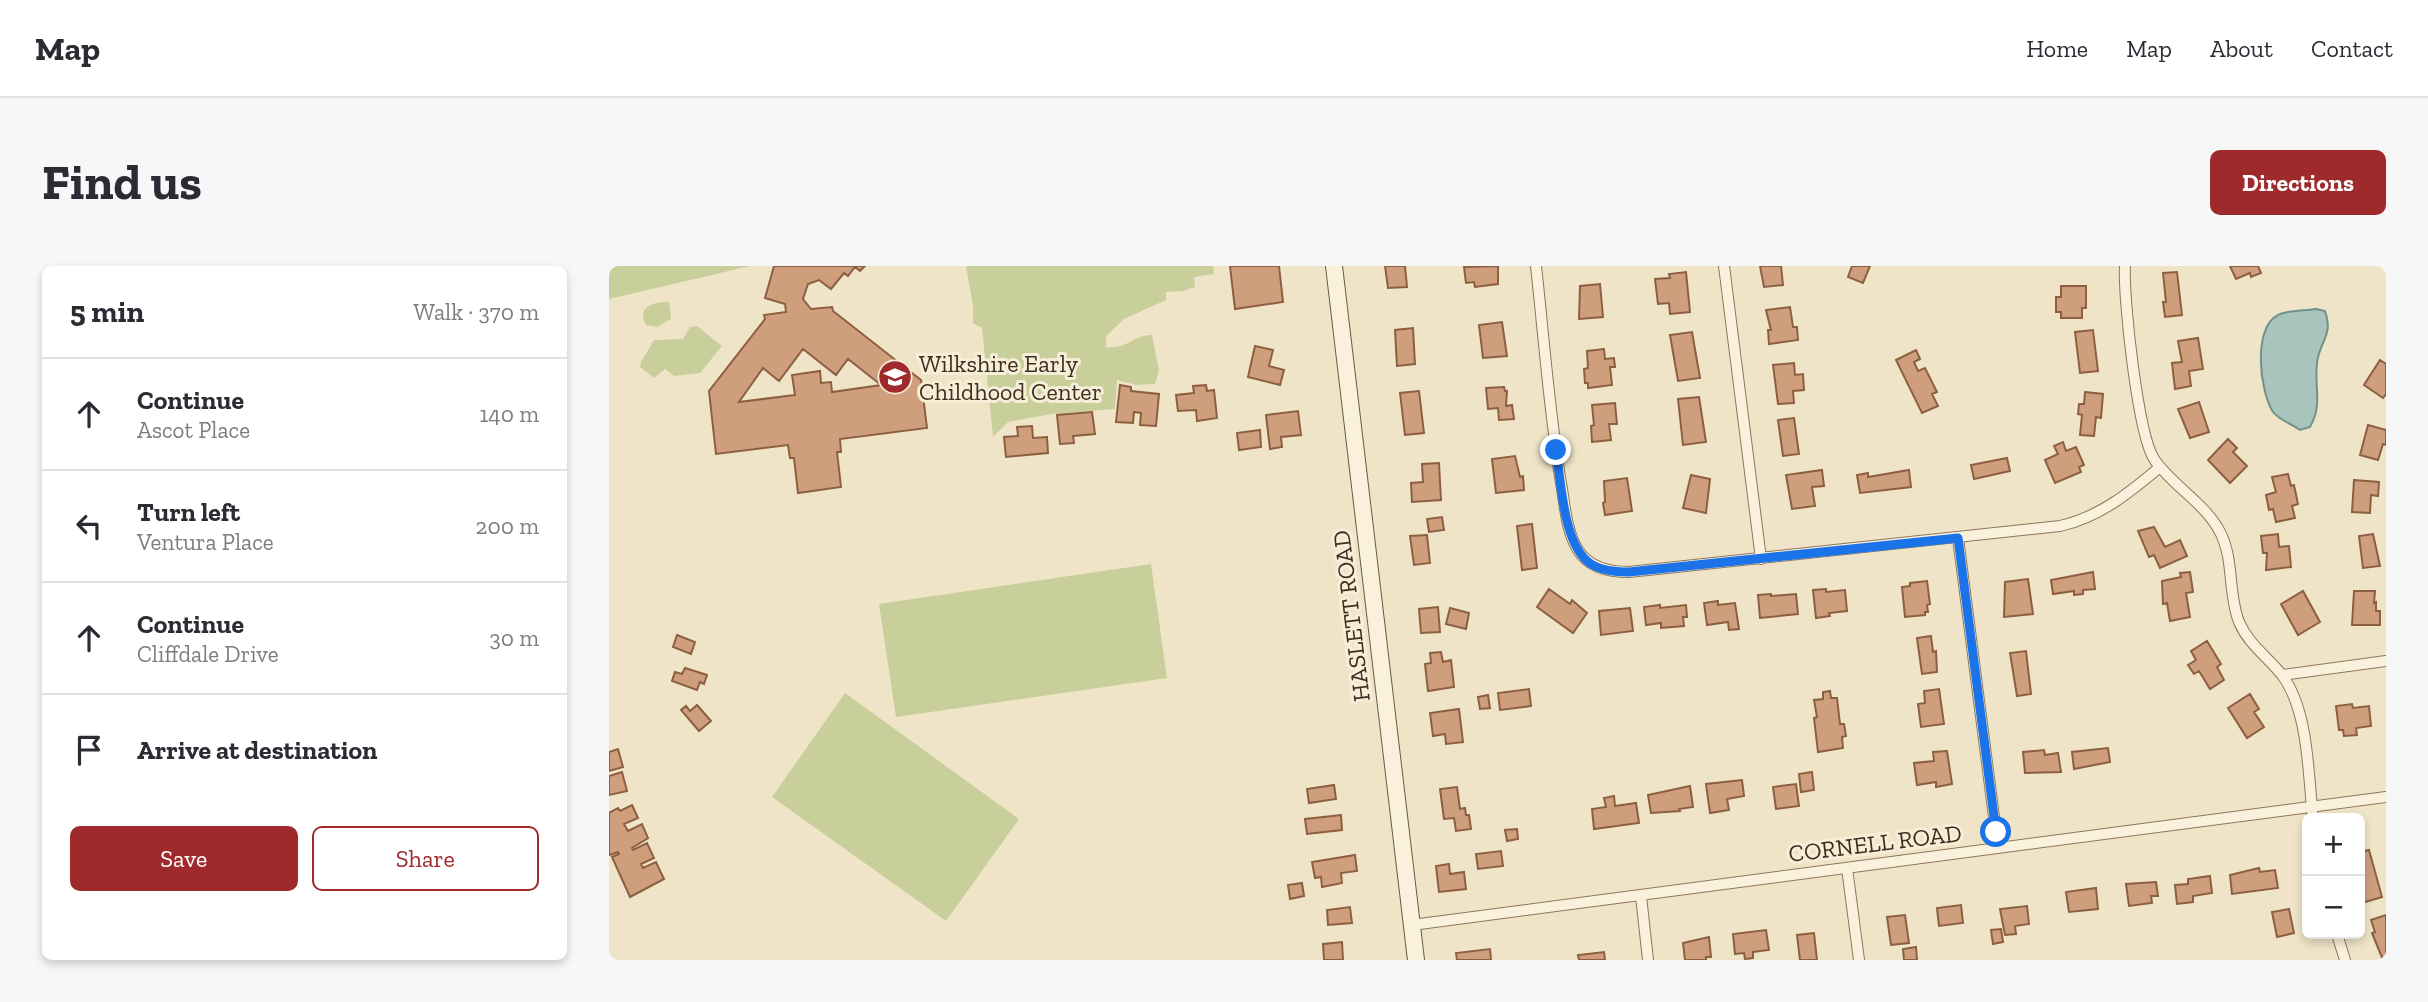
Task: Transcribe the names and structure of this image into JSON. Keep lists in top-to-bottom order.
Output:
{
  "streets": {
    "street": ["HASLETT ROAD", "CORNELL ROAD"]
  },
  "crossings": [
    ["HASLETT ROAD", "CORNELL ROAD"]
  ],
  "places": {
    "school or university": ["Wilkshire Early Childhood Center"]
  },
  "page": {
    "header": "Map",
    "nav": [
      "Home",
      "Map",
      "About",
      "Contact"
    ],
    "buttons": [
      "Directions",
      ["Save", "Share"]
    ],
    "title": "Find us",
    "heading": ["5 min", "Walk · 370 m"],
    "list": [
      ["Continue", "Ascot Place", "140 m"],
      ["Turn left", "Ventura Place", "200 m"],
      ["Continue", "Cliffdale Drive", "30 m"],
      "Arrive at destination"
    ],
    "map_buttons": ["+", "−"]
  }
}
